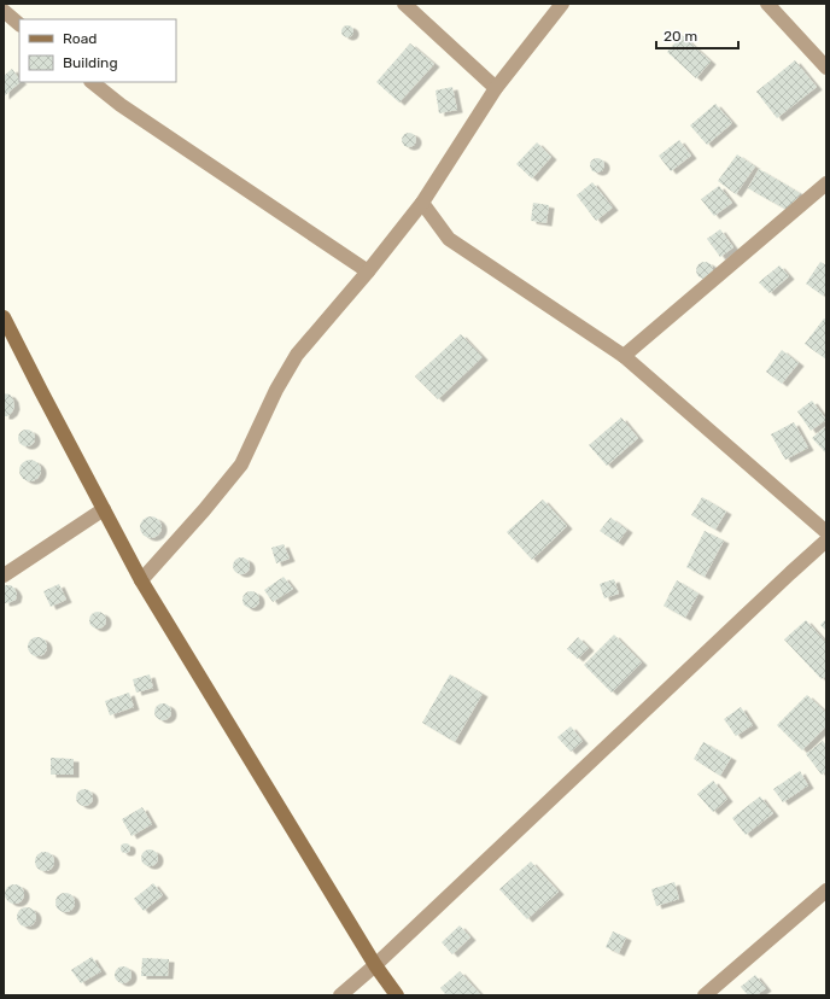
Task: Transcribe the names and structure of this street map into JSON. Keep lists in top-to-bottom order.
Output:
{
  "legend": ["Road", "Building"],
  "scale_bar": "20 m"
}
